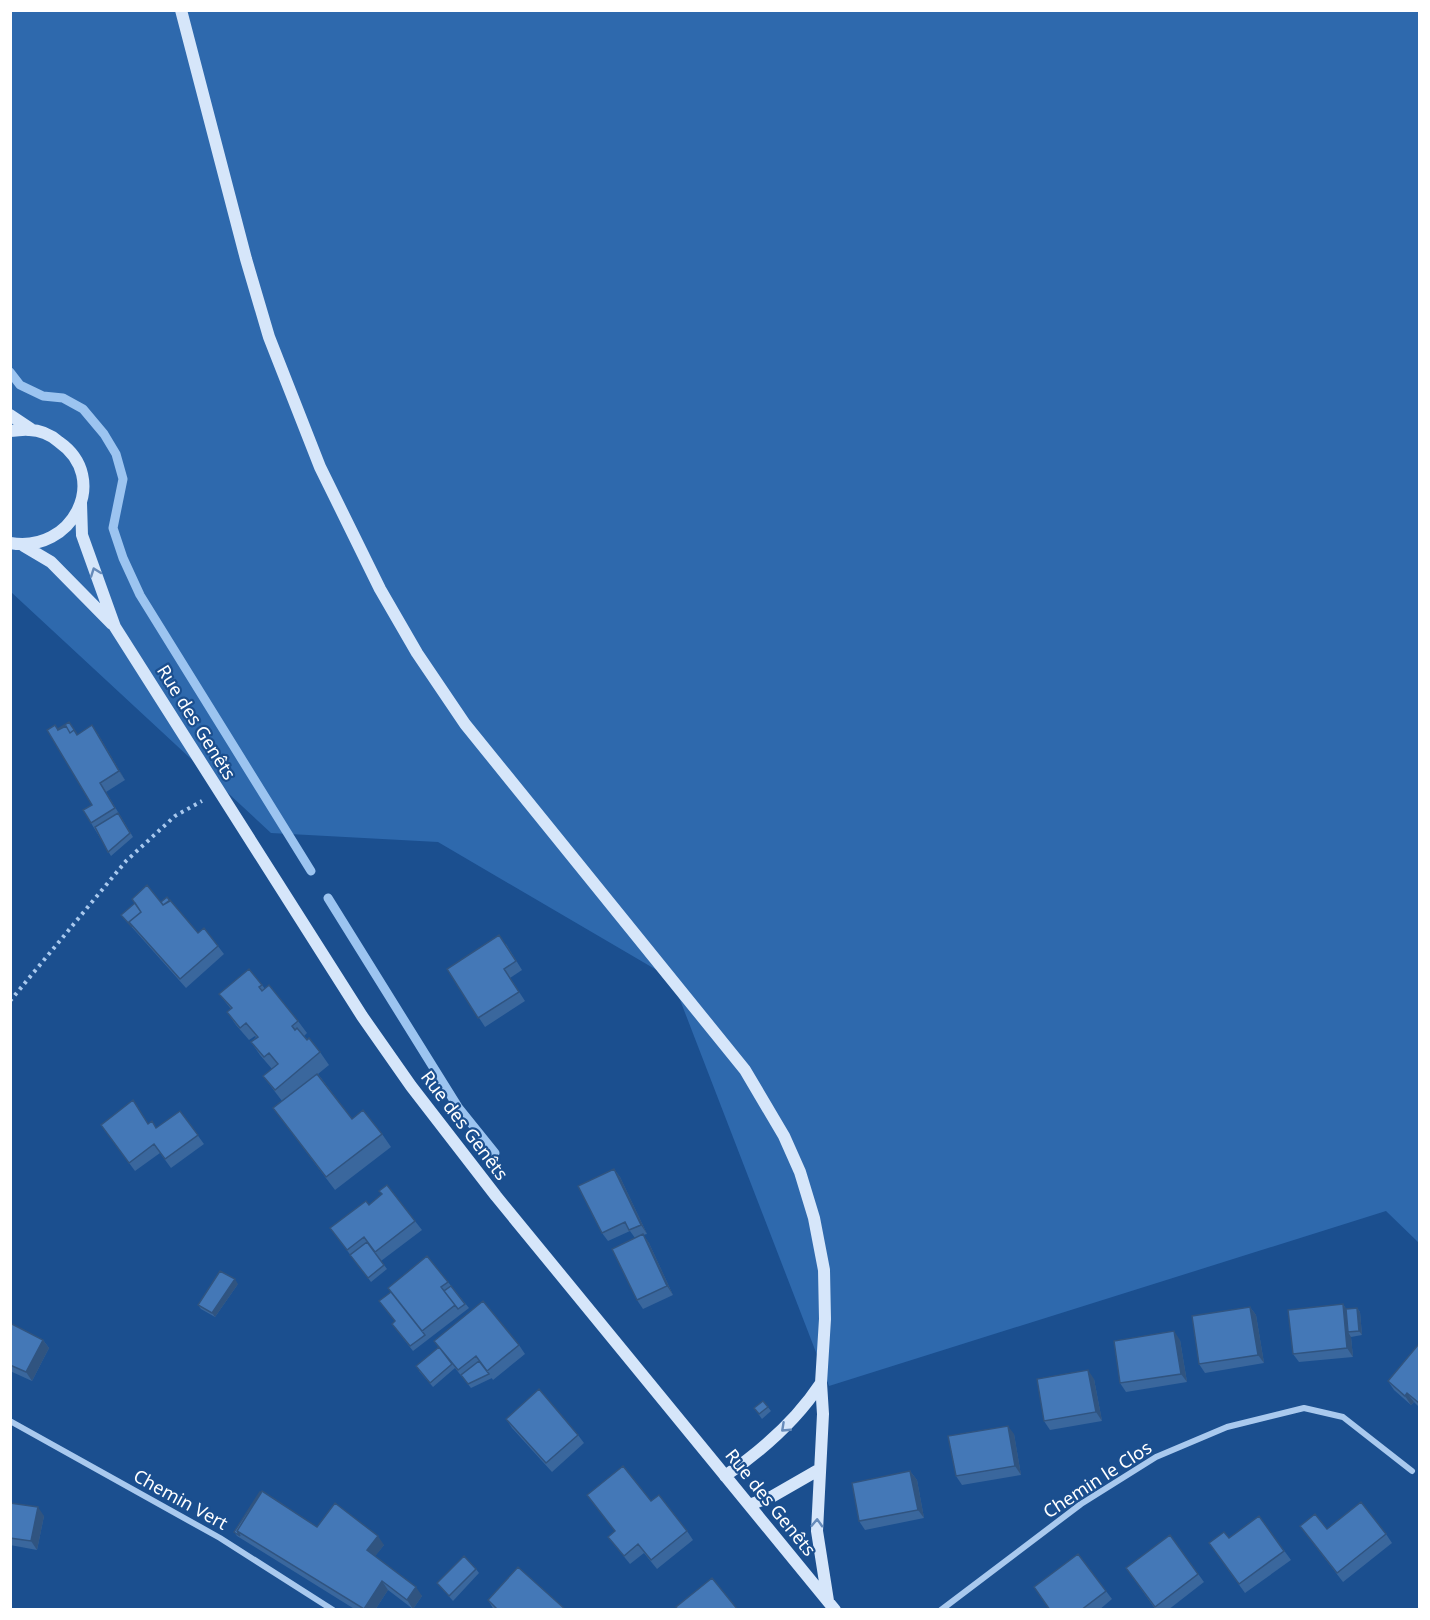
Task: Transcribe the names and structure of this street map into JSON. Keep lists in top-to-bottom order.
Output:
{
  "streets": {
    "street": ["Rue des Genêts", "Chemin le Clos", "Chemin Vert"]
  }
}
